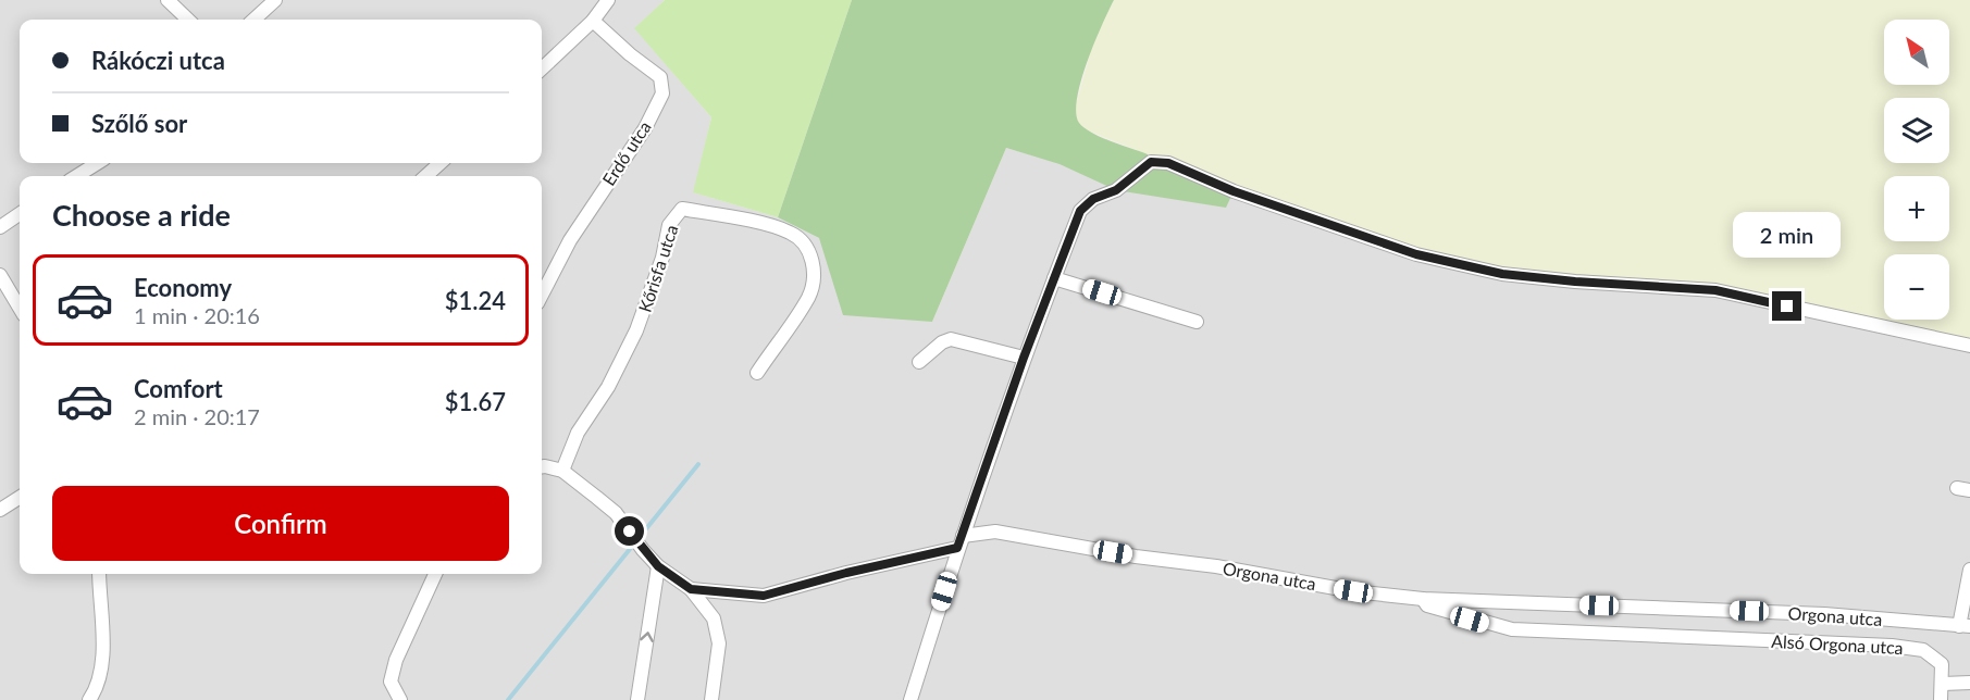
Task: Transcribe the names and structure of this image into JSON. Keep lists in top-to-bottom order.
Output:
{
  "streets": {
    "street": [
      "Erdő utca",
      "Kőrisfa utca",
      "Orgona utca",
      "Alsó Orgona utca"
    ]
  },
  "crossings": [
    ["Orgona utca", "Alsó Orgona utca"]
  ],
  "north": "top left",
  "page": {
    "map_buttons": ["+", "−"],
    "banner": ["Rákóczi utca", "Szőlő sor"],
    "heading": "Choose a ride",
    "bubble": "2 min",
    "list": [
      {
        "name": "Economy",
        "note": "1 min · 20:16",
        "value": "$1.24"
      },
      {
        "name": "Comfort",
        "note": "2 min · 20:17",
        "value": "$1.67"
      }
    ],
    "buttons": "Confirm"
  }
}
